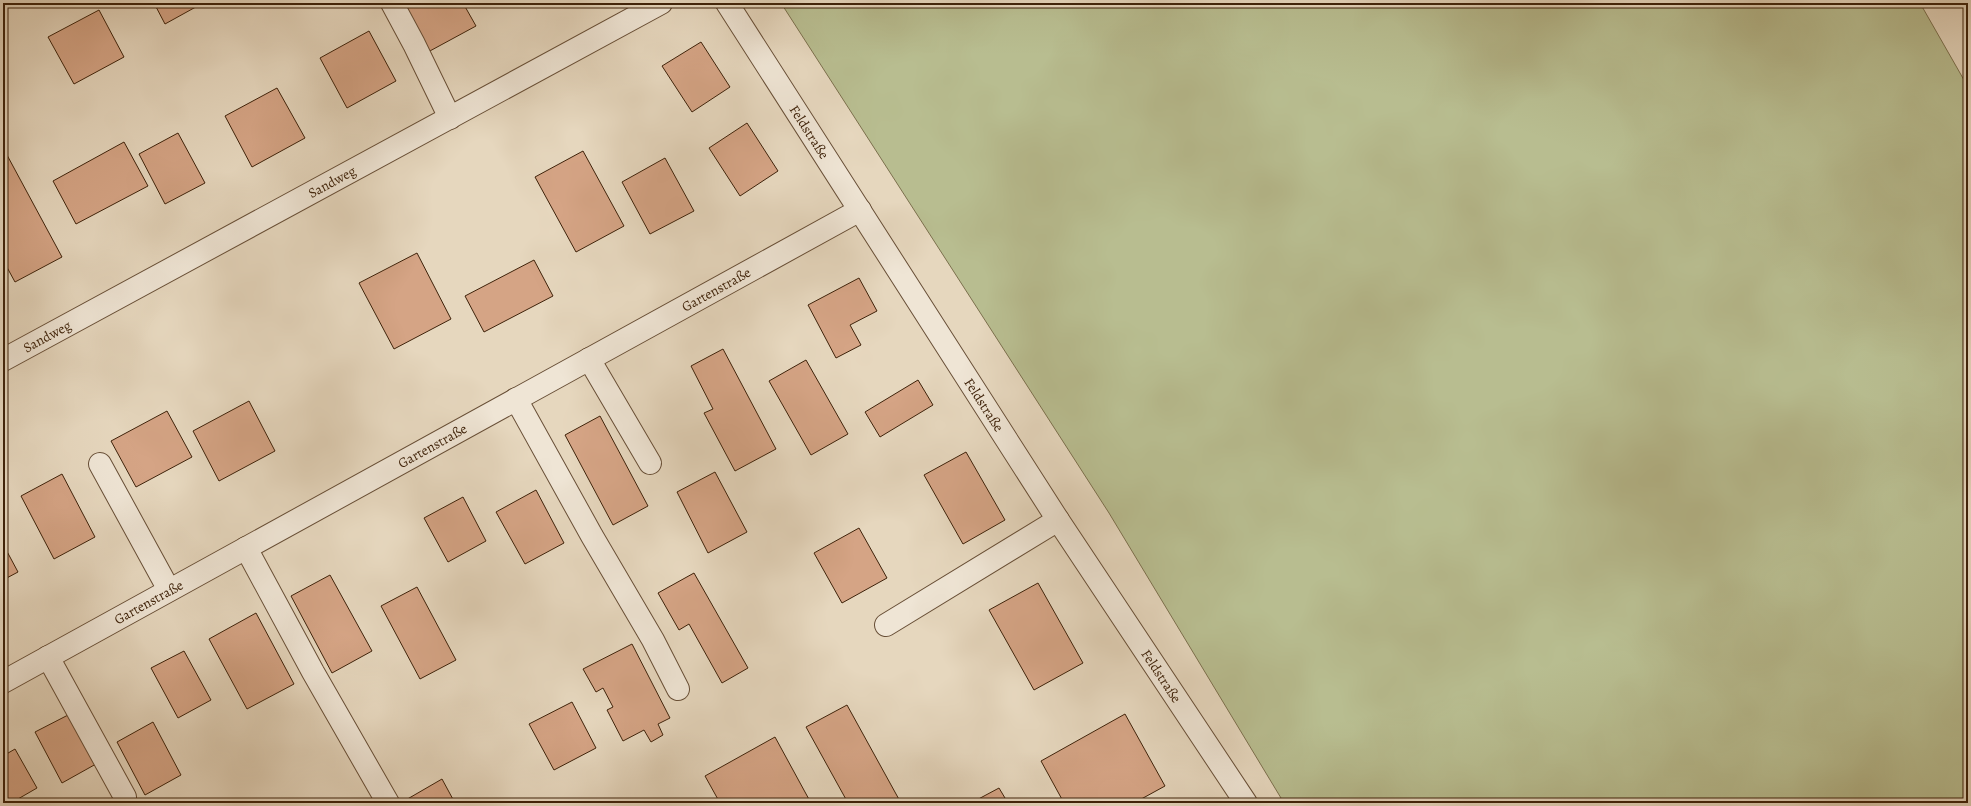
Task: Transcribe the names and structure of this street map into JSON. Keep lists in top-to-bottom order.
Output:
{
  "streets": {
    "street": ["Feldstraße", "Sandweg", "Gartenstraße"]
  },
  "crossings": [
    ["Feldstraße", "Gartenstraße"]
  ]
}
